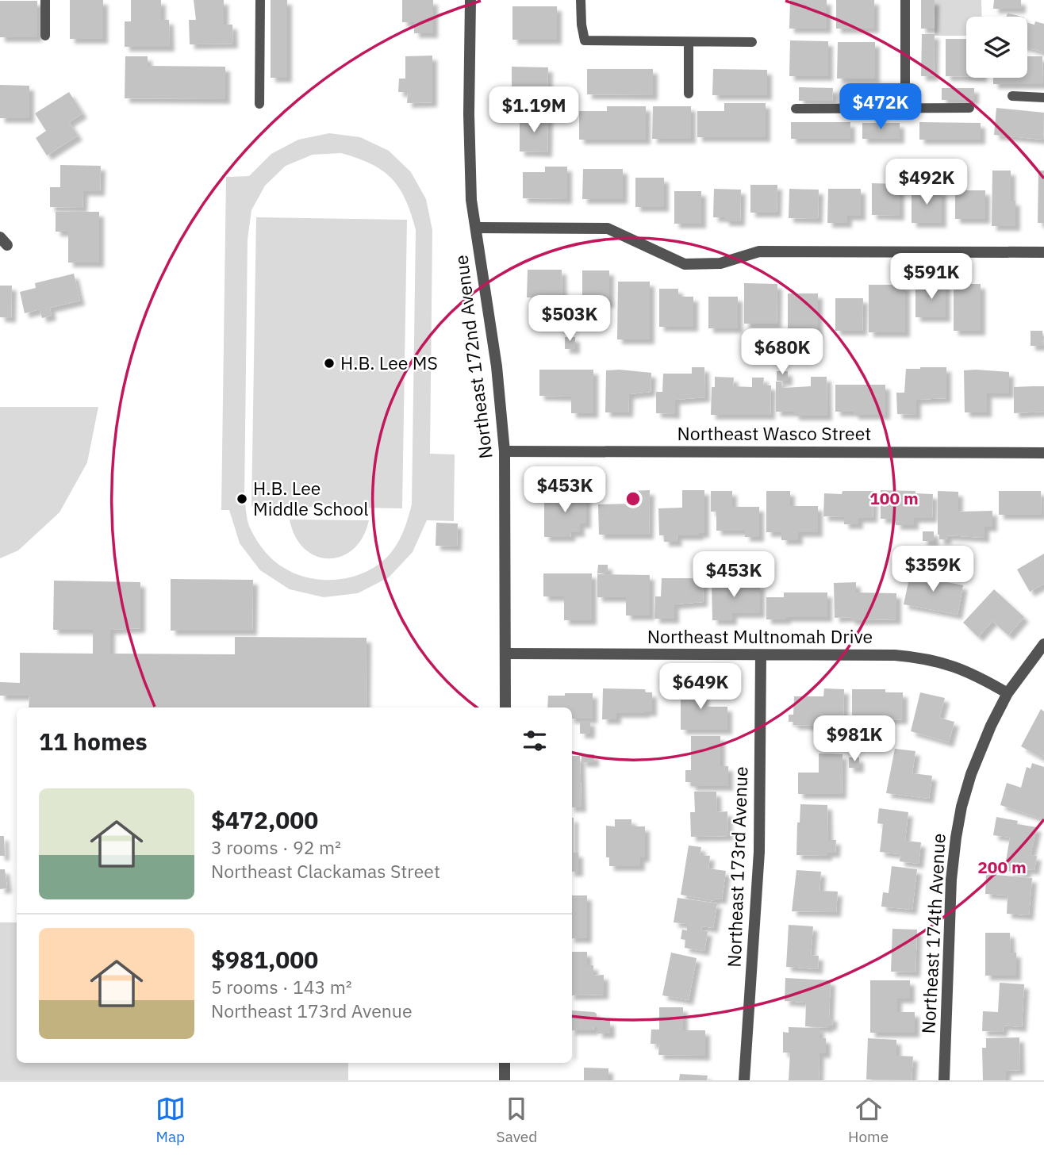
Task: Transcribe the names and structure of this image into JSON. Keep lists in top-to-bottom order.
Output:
{
  "streets": {
    "street": [
      "Northeast 172nd Avenue",
      "Northeast Wasco Street",
      "Northeast Multnomah Drive",
      "Northeast 173rd Avenue",
      "Northeast 174th Avenue"
    ]
  },
  "crossings": [
    ["Northeast 172nd Avenue", "Northeast Wasco Street"],
    ["Northeast 172nd Avenue", "Northeast Multnomah Drive"],
    ["Northeast Multnomah Drive", "Northeast 173rd Avenue"],
    ["Northeast Multnomah Drive", "Northeast 174th Avenue"]
  ],
  "places": ["H.B. Lee MS", "H.B. Lee Middle School"],
  "page": {
    "price": [
      "$472K",
      "$1.19M",
      "$492K",
      "$591K",
      "$503K",
      "$680K",
      "$453K",
      "$359K",
      "$453K",
      "$649K",
      "$981K"
    ],
    "heading": "11 homes",
    "list": [
      {
        "name": "$472,000",
        "note": "3 rooms · 92 m² · Northeast Clackamas Street"
      },
      {
        "name": "$981,000",
        "note": "5 rooms · 143 m² · Northeast 173rd Avenue"
      }
    ],
    "tabs": ["Map", "Saved", "Home"]
  },
  "rings": ["100 m", "200 m"]
}
